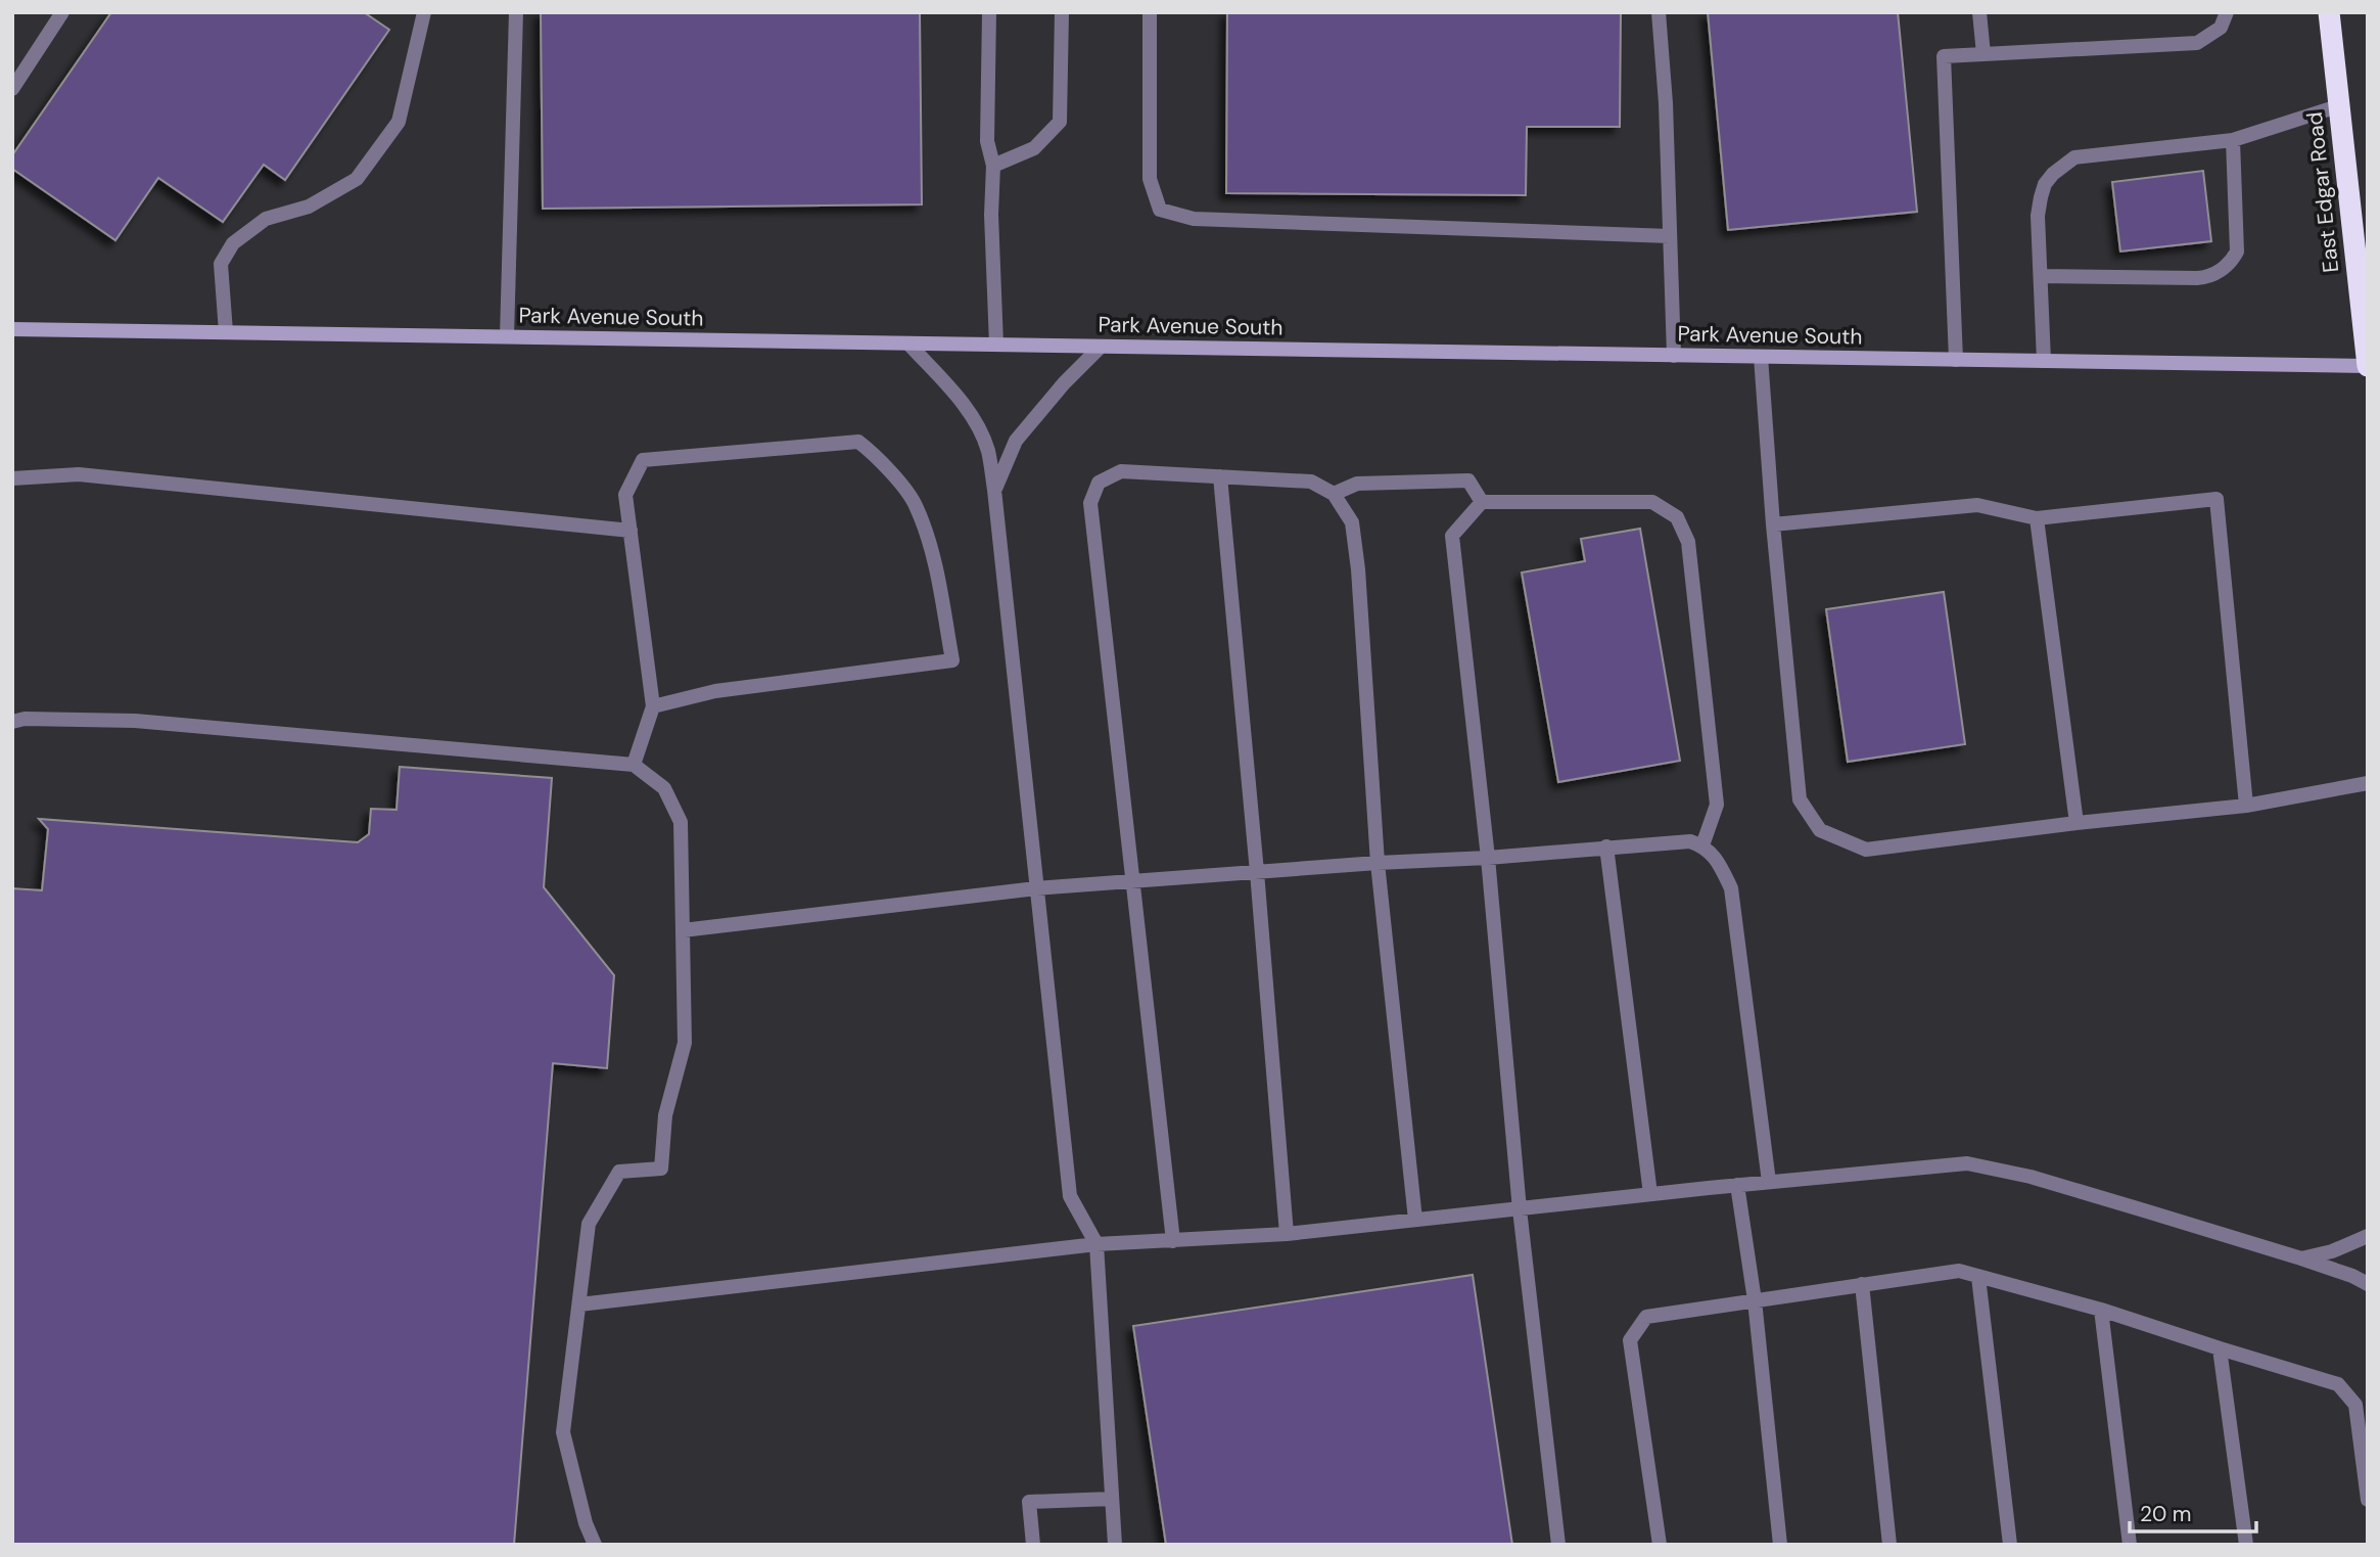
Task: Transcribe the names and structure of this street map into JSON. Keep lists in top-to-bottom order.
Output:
{
  "streets": {
    "highway": ["East Edgar Road"],
    "street": ["Park Avenue South"]
  },
  "crossings": [
    ["East Edgar Road", "Park Avenue South"]
  ],
  "scale_bar": "20 m"
}
